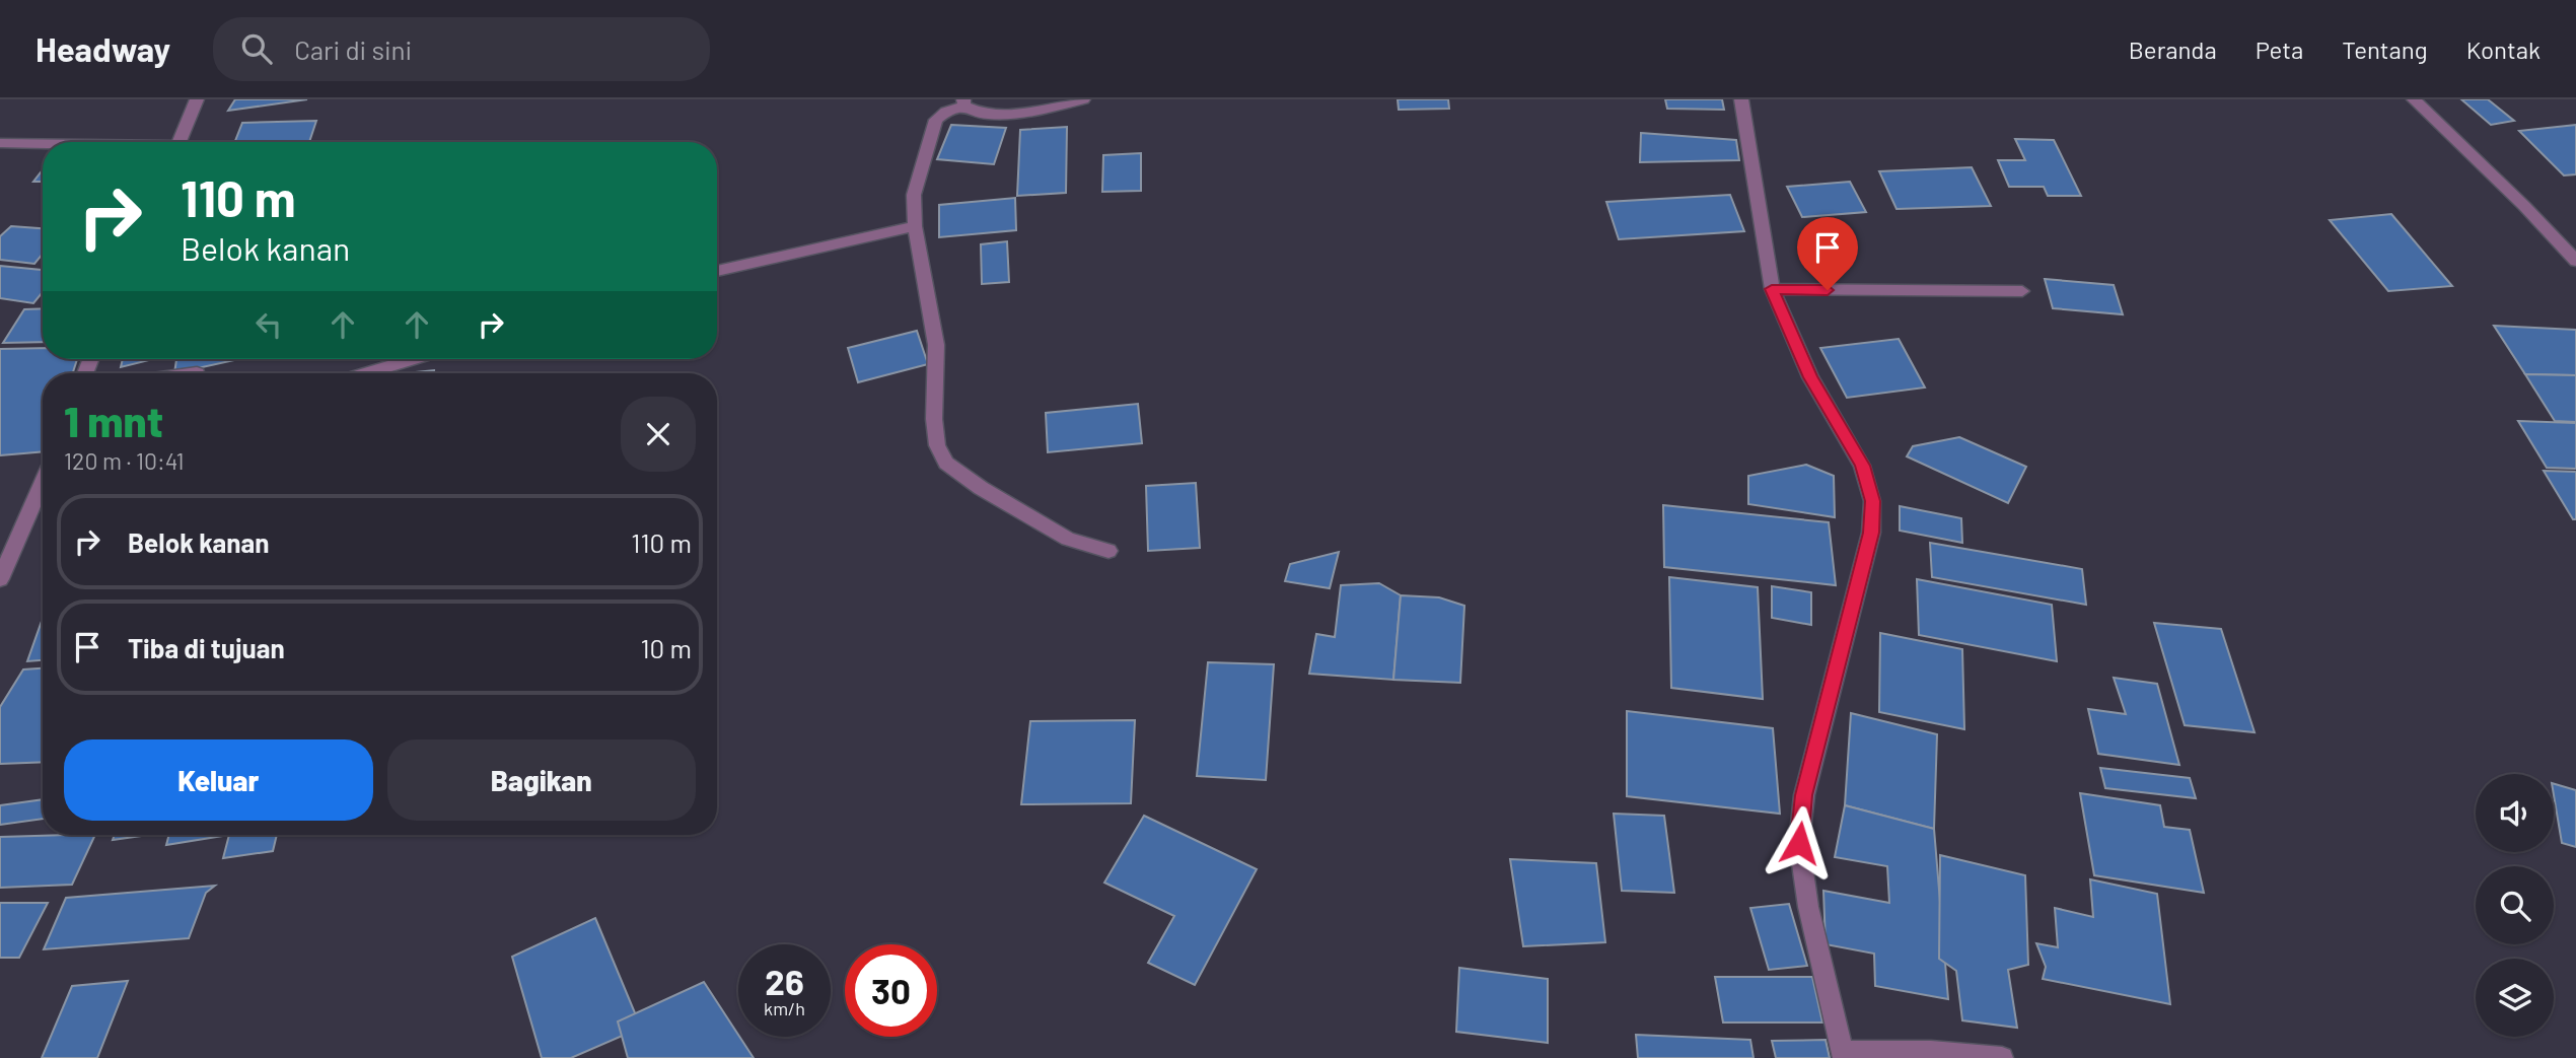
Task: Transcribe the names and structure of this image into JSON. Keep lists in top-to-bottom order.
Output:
{
  "page": {
    "header": "Headway",
    "search": "Cari di sini",
    "nav": [
      "Beranda",
      "Peta",
      "Tentang",
      "Kontak"
    ],
    "turn": ["110 m", "Belok kanan"],
    "heading": ["1 mnt", "120 m · 10:41"],
    "list": [
      {
        "name": "Belok kanan",
        "value": "110 m"
      },
      {
        "name": "Tiba di tujuan",
        "value": "10 m"
      }
    ],
    "buttons": ["Keluar", "Bagikan"],
    "speed": "26 km/h",
    "limit": "30"
  }
}
